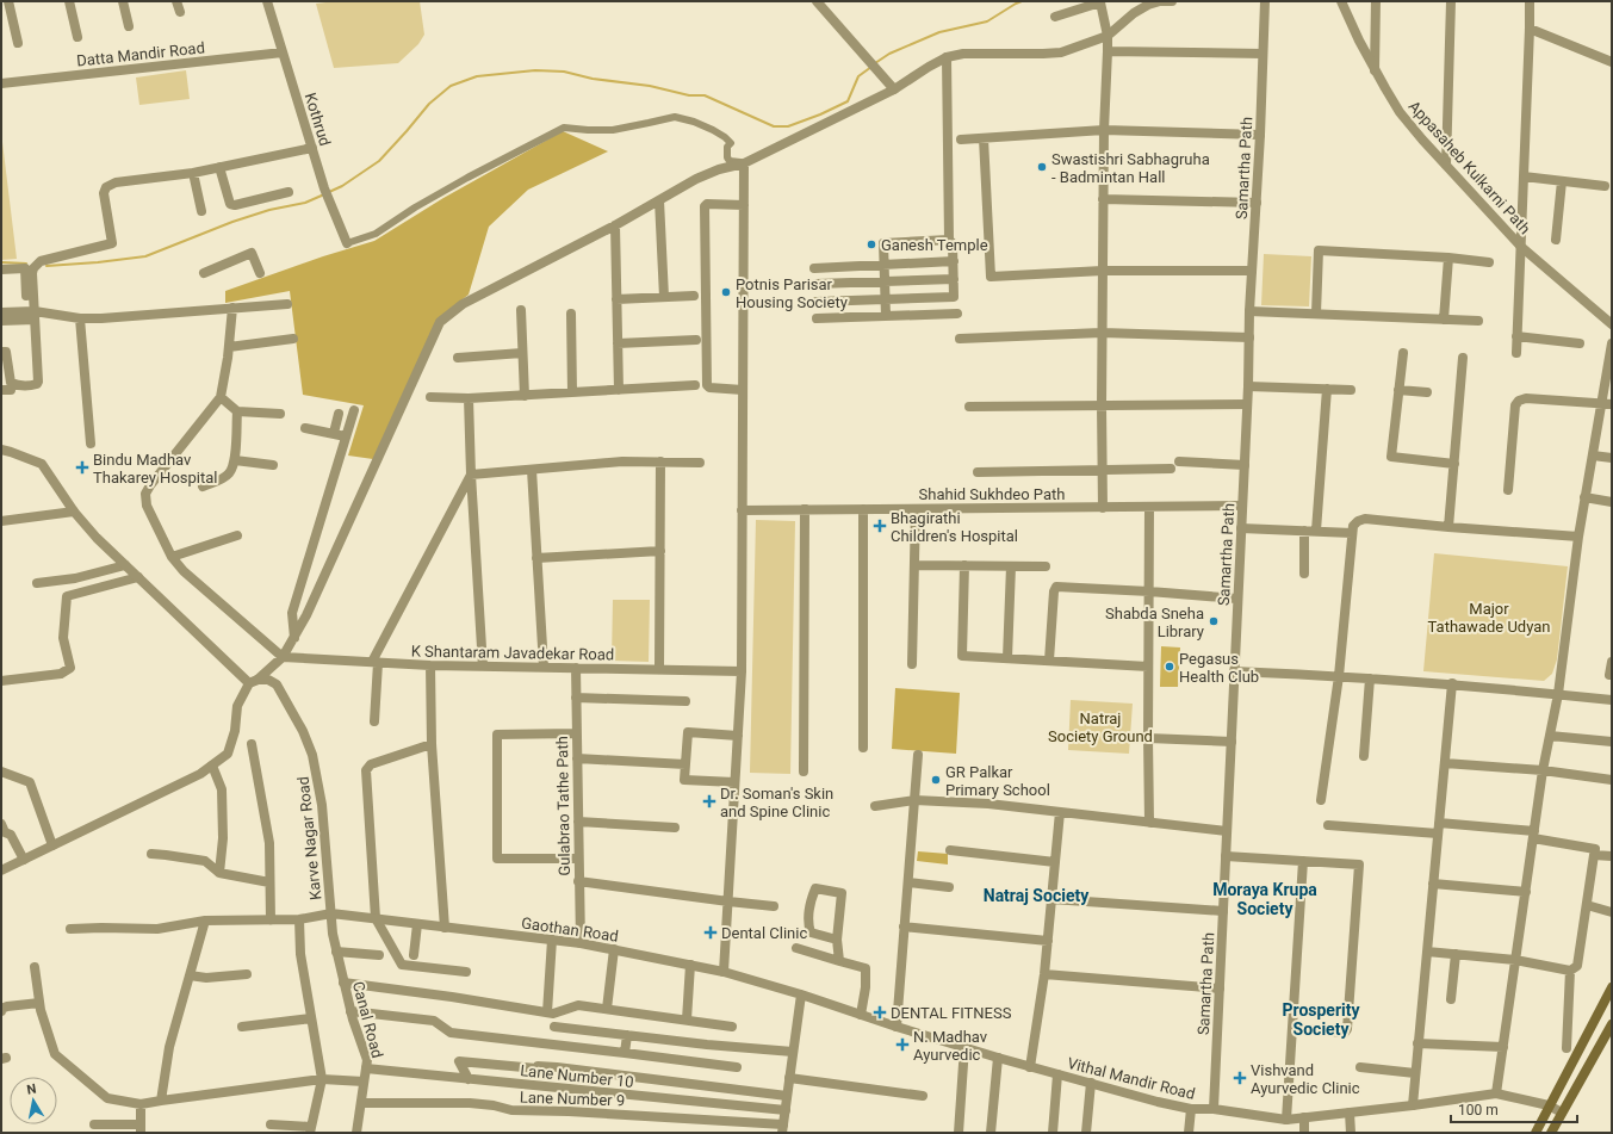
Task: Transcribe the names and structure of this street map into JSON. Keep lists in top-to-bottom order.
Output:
{
  "streets": {
    "street": [
      "Datta Mandir Road",
      "Kothrud",
      "Appasaheb Kulkarni Path",
      "Samartha Path",
      "Shahid Sukhdeo Path",
      "K Shantaram Javadekar Road",
      "Gulabrao Tathe Path",
      "Karve Nagar Road",
      "Gaothan Road",
      "Canal Road",
      "Lane Number 10",
      "Vithal Mandir Road",
      "Lane Number 9"
    ]
  },
  "crossings": [
    ["Datta Mandir Road", "Kothrud"],
    ["Samartha Path", "Shahid Sukhdeo Path"],
    ["Samartha Path", "Vithal Mandir Road"],
    ["K Shantaram Javadekar Road", "Gulabrao Tathe Path"],
    ["Gulabrao Tathe Path", "Gaothan Road"],
    ["Karve Nagar Road", "Gaothan Road"],
    ["Karve Nagar Road", "Canal Road"],
    ["Gaothan Road", "Canal Road"],
    ["Gaothan Road", "Vithal Mandir Road"],
    ["Canal Road", "Lane Number 10"],
    ["Canal Road", "Lane Number 9"]
  ],
  "districts": ["Moraya Krupa Society", "Natraj Society", "Prosperity Society"],
  "parks": ["Major Tathawade Udyan", "Natraj Society Ground"],
  "places": {
    "other": [
      "Swastishri Sabhagruha - Badmintan Hall",
      "Ganesh Temple",
      "Potnis Parisar Housing Society",
      "Shabda Sneha Library",
      "Pegasus Health Club",
      "GR Palkar Primary School"
    ],
    "health": [
      "Bindu Madhav Thakarey Hospital",
      "Bhagirathi Children's Hospital",
      "Dr. Soman's Skin and Spine Clinic",
      "Dental Clinic",
      "DENTAL FITNESS",
      "N. Madhav Ayurvedic",
      "Vishvand Ayurvedic Clinic"
    ]
  },
  "scale_bar": "100 m",
  "north": "top"
}
